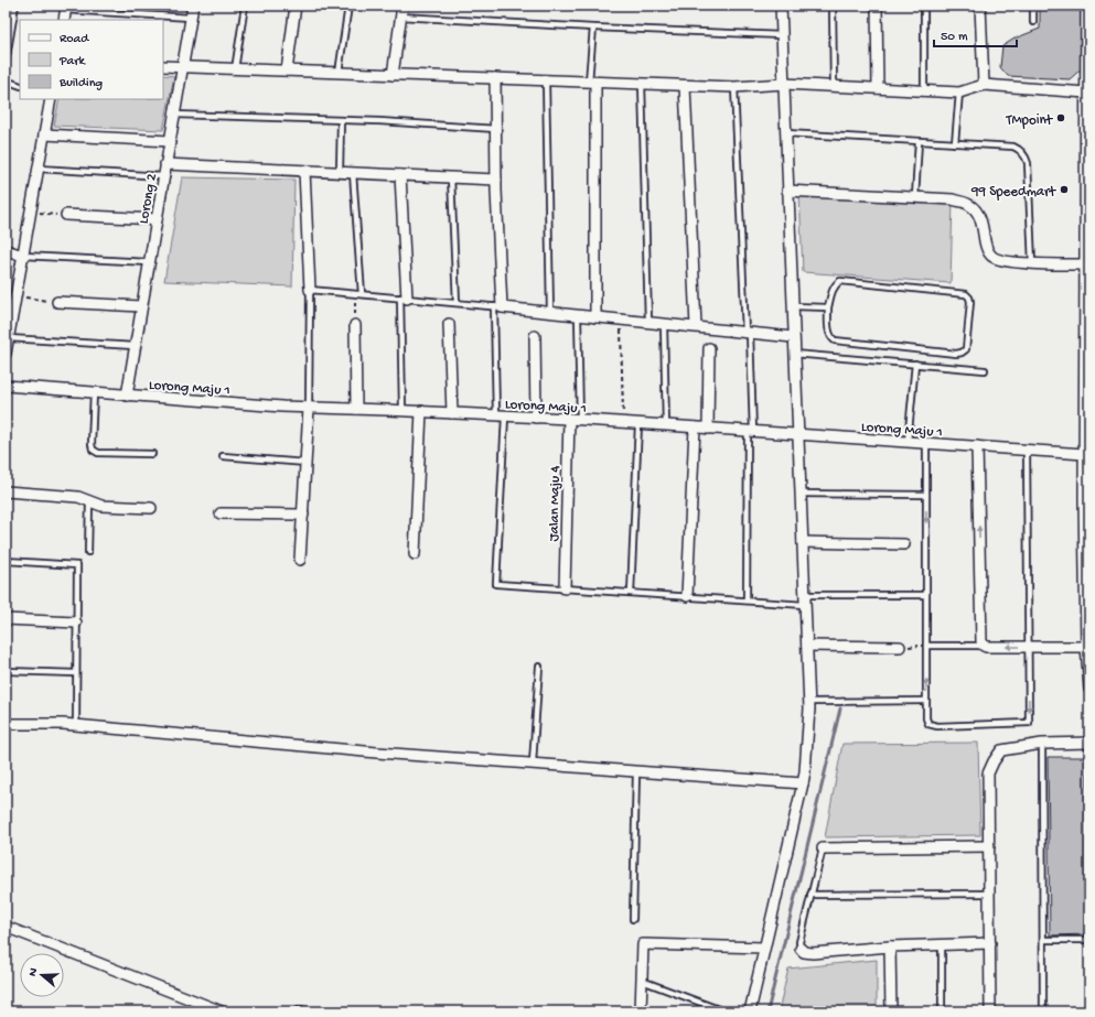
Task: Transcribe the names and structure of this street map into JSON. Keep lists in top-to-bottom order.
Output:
{
  "streets": {
    "street": ["Lorong 2", "Lorong Maju 1", "Jalan Maju 4"]
  },
  "crossings": [
    ["Lorong 2", "Lorong Maju 1"],
    ["Lorong Maju 1", "Jalan Maju 4"]
  ],
  "places": ["TMpoint", "99 Speedmart"],
  "legend": ["Road", "Park", "Building"],
  "scale_bar": "50 m",
  "north": "left"
}
